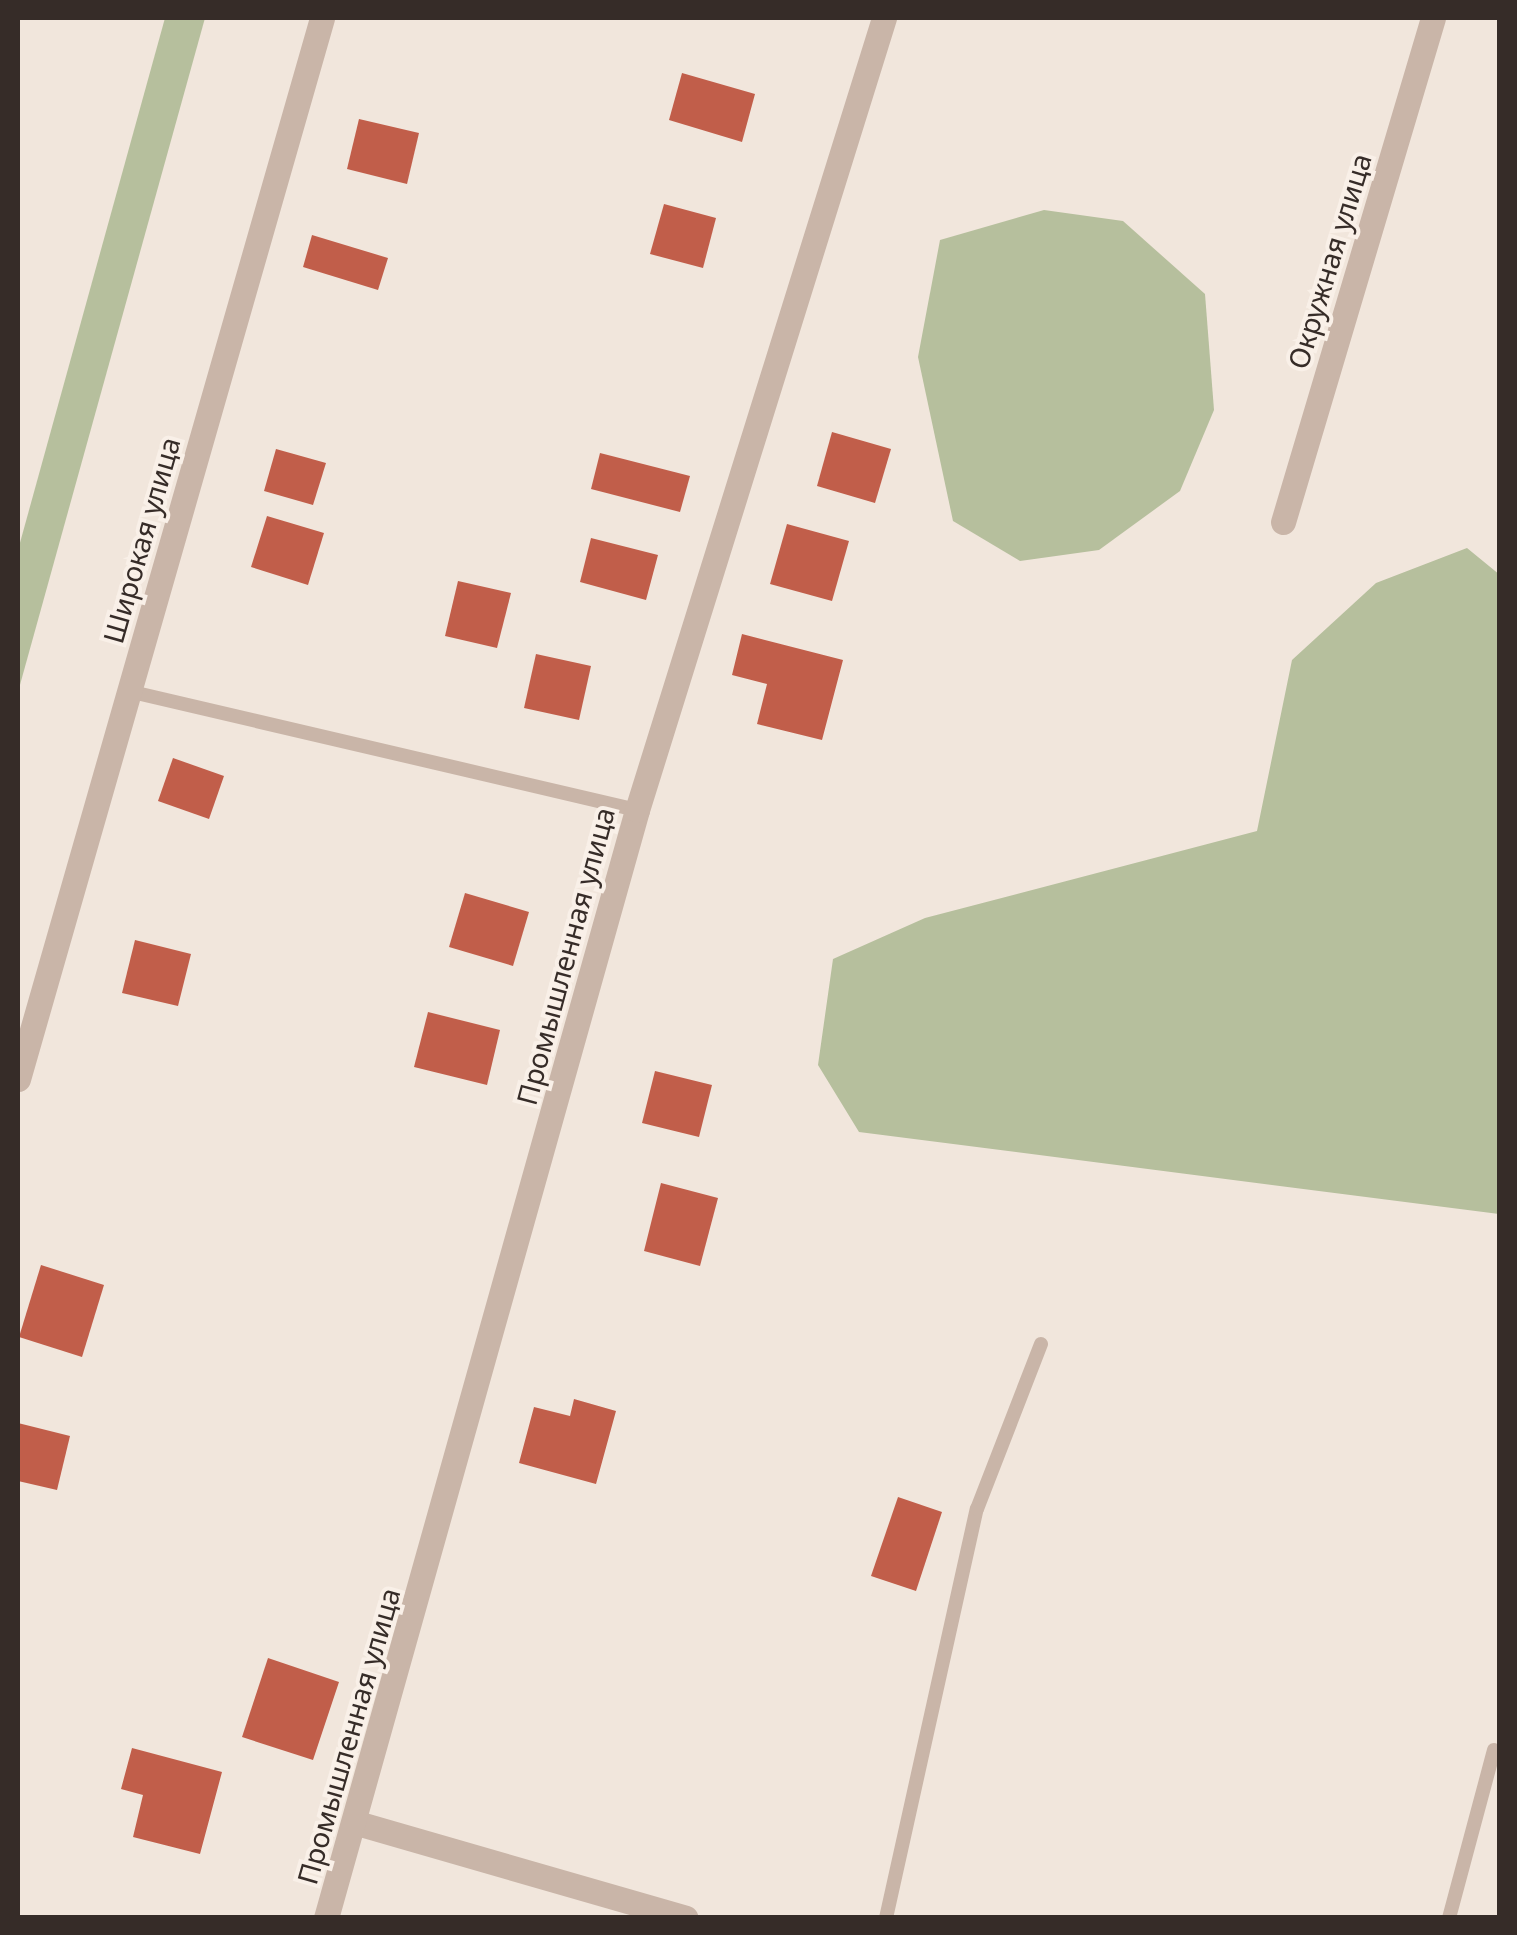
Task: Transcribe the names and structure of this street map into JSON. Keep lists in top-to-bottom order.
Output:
{
  "streets": {
    "street": ["Окружная улица", "Широкая улица", "Промышленная улица"]
  }
}
